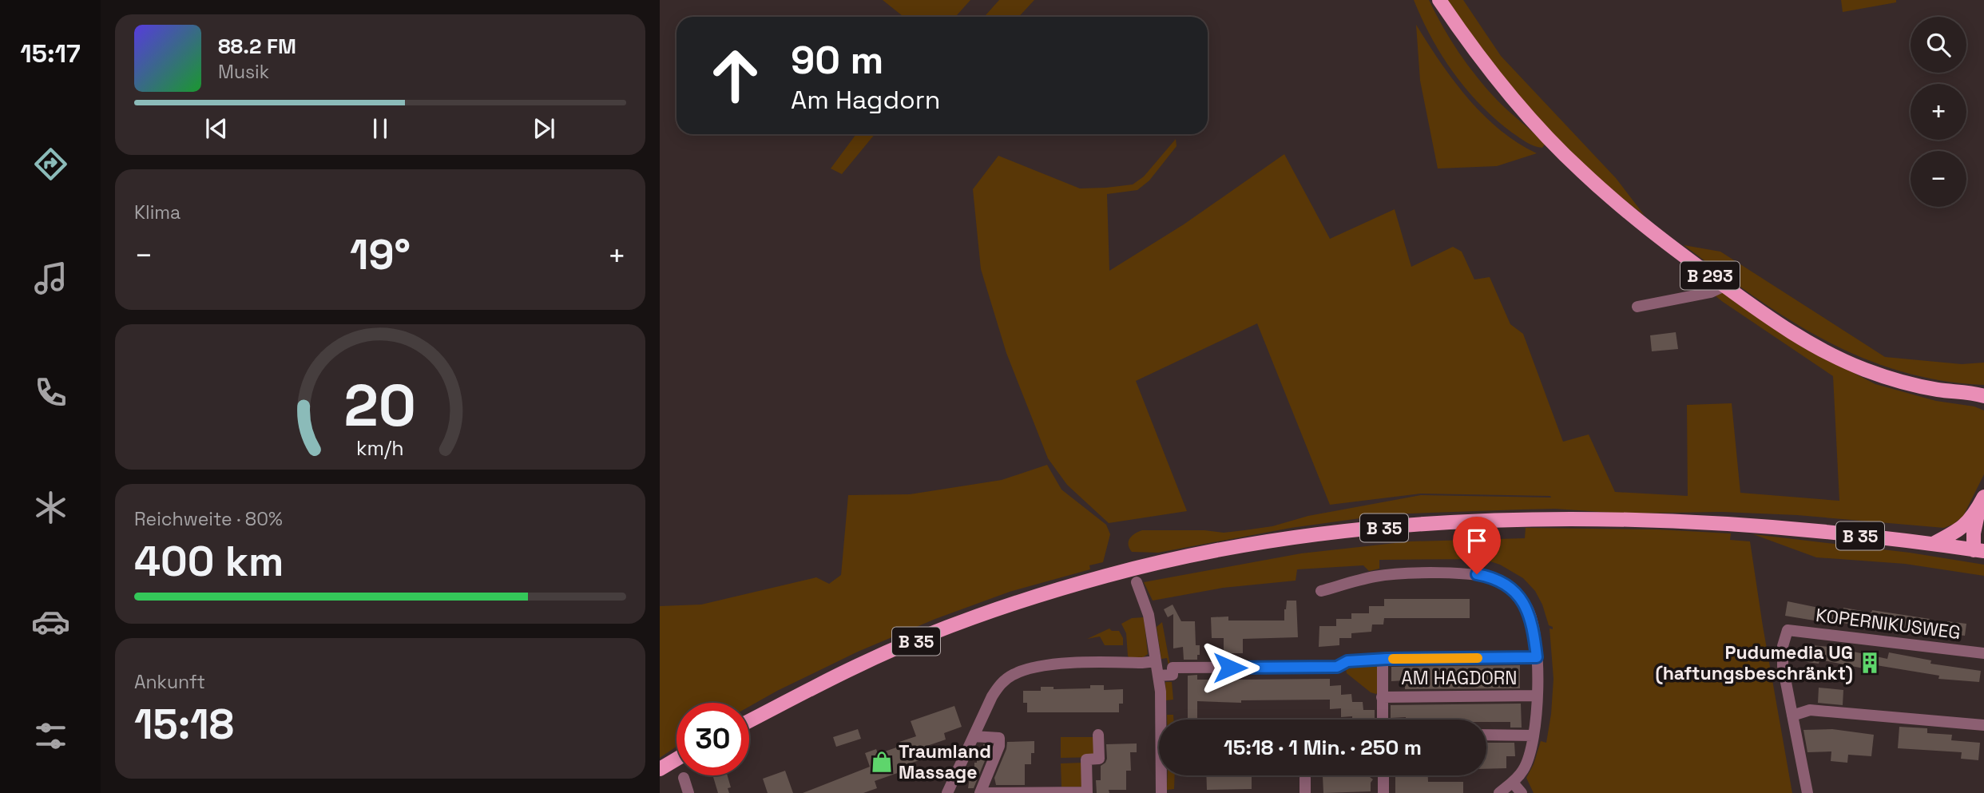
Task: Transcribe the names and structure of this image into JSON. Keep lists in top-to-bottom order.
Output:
{
  "streets": {
    "main road": ["B 293", "B 35"],
    "street": ["KOPERNIKUSWEG", "AM HAGDORN"]
  },
  "places": {
    "building": ["Pudumedia UG (haftungsbeschränkt)"],
    "shop": ["Traumland Massage"]
  },
  "page": {
    "tabs": "15:17",
    "map_buttons": ["+", "−"],
    "turn": ["90 m", "Am Hagdorn"],
    "song": ["88.2 FM", "Musik"],
    "tile": [
      "Klima",
      ["Reichweite · 80%", "400 km"],
      ["Ankunft", "15:18"]
    ],
    "heat": ["−", "19°", "+"],
    "limit": "30",
    "trip": "15:18 · 1 Min. · 250 m",
    "gauge": ["20", "km/h"]
  }
}
